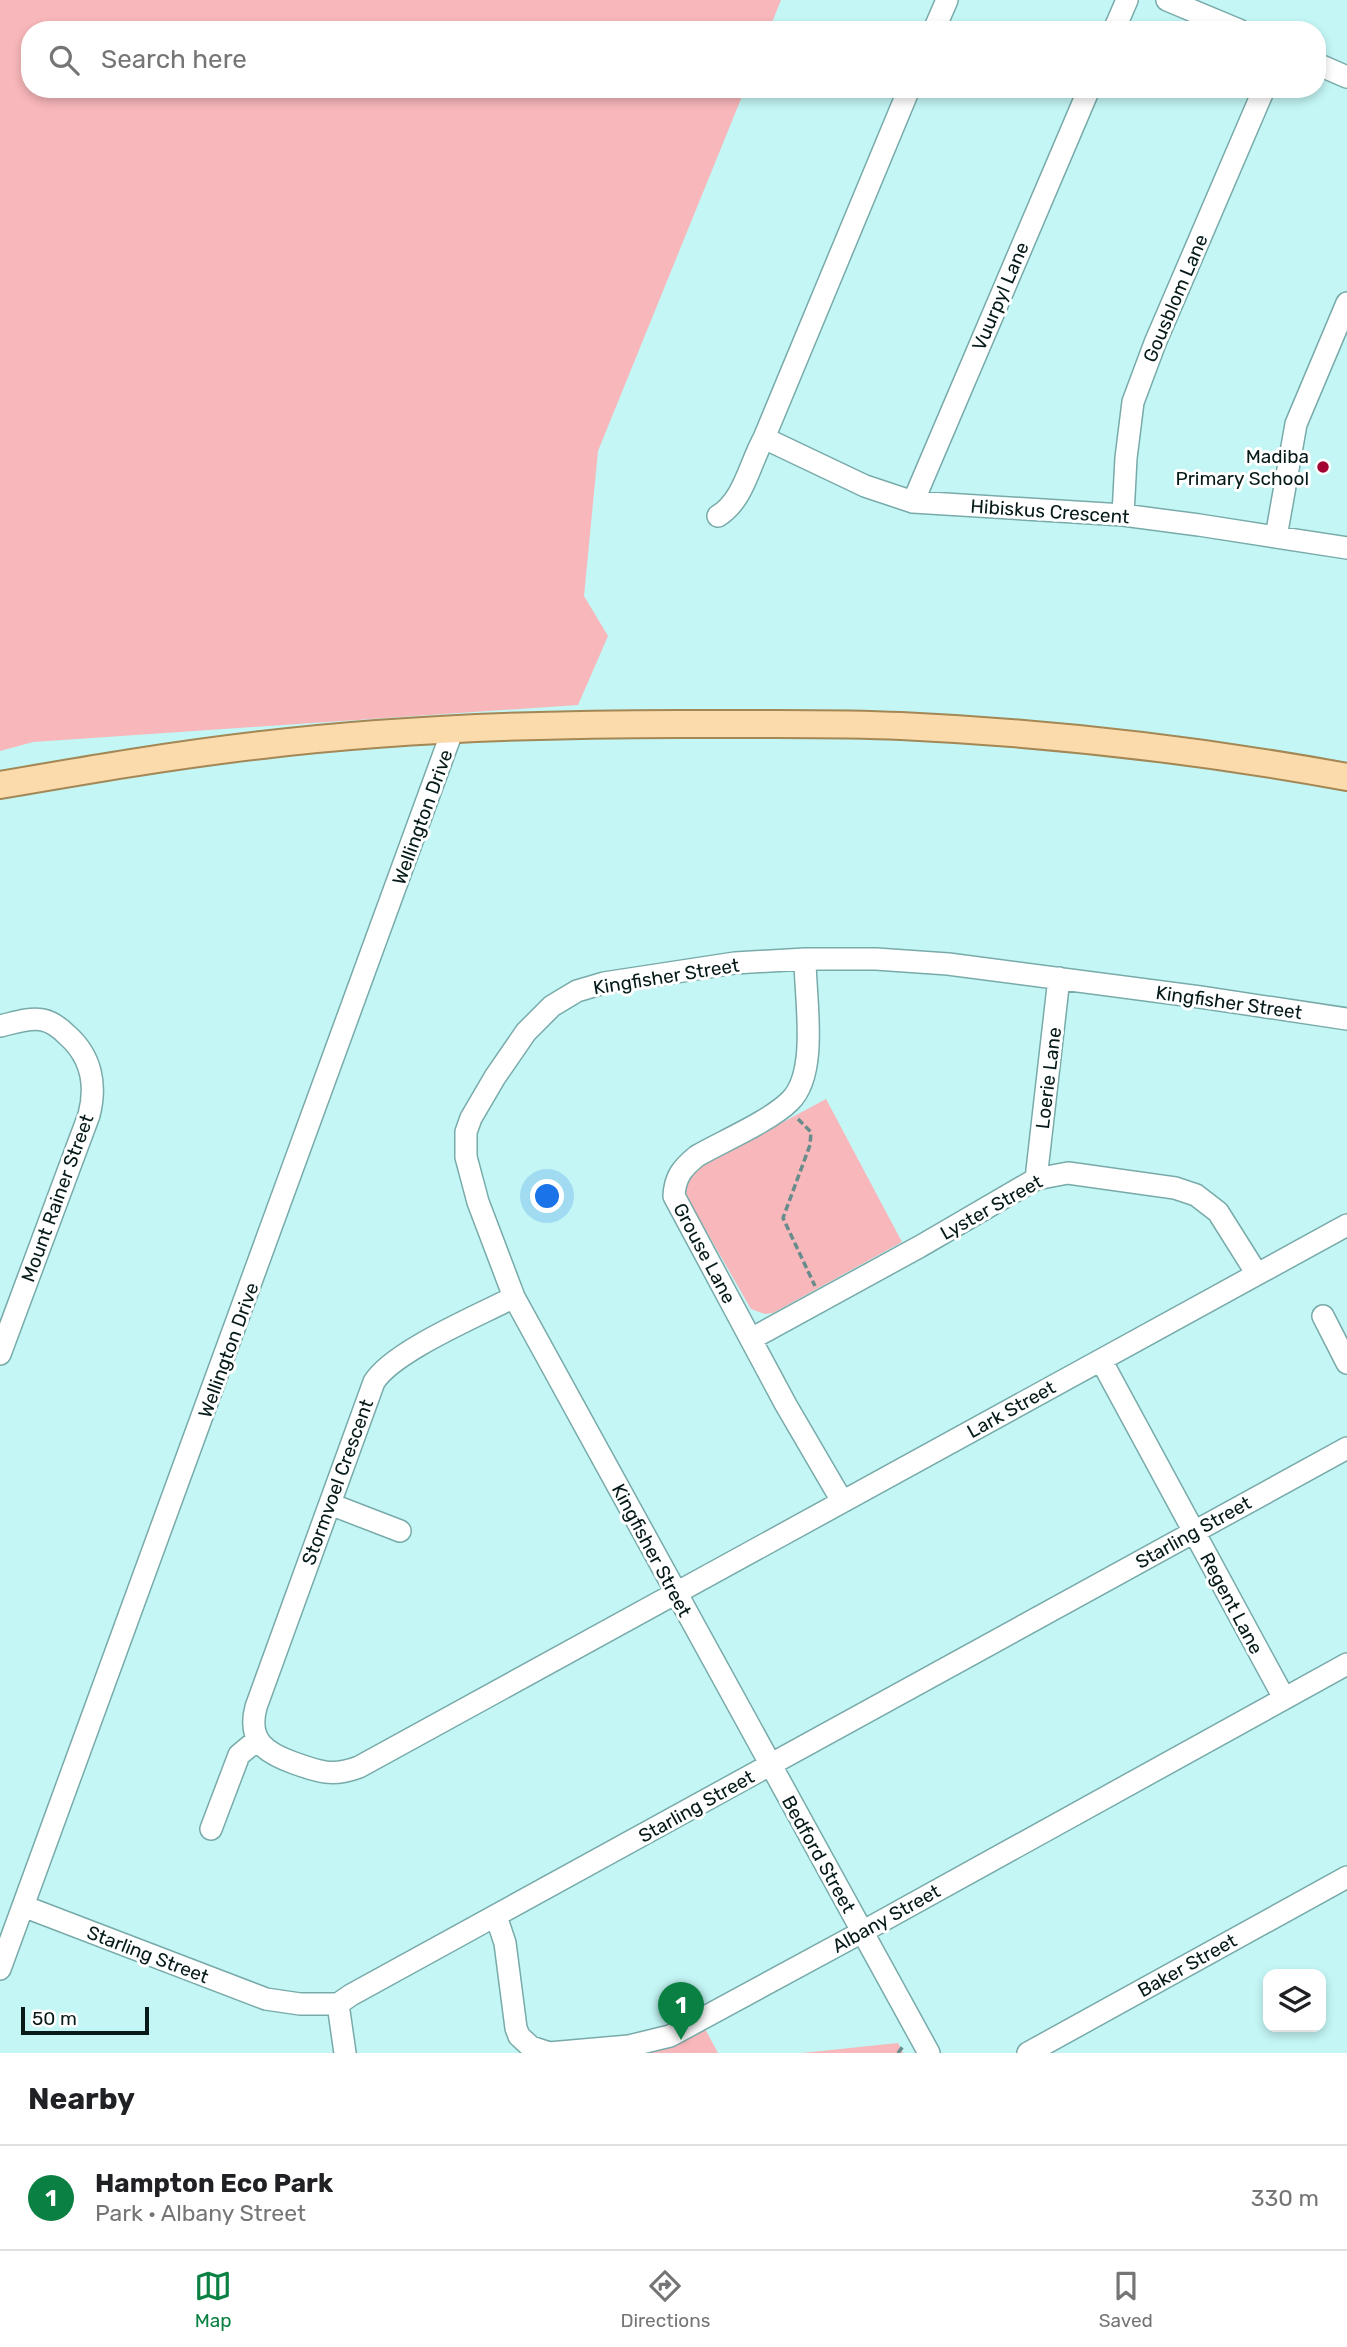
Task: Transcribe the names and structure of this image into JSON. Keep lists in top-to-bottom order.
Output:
{
  "streets": {
    "street": [
      "Vuurpyl Lane",
      "Gousblom Lane",
      "Hibiskus Crescent",
      "Wellington Drive",
      "Kingfisher Street",
      "Loerie Lane",
      "Mount Rainer Street",
      "Lyster Street",
      "Grouse Lane",
      "Lark Street",
      "Stormvoel Crescent",
      "Starling Street",
      "Regent Lane",
      "Bedford Street",
      "Albany Street",
      "Baker Street"
    ]
  },
  "crossings": [
    ["Vuurpyl Lane", "Hibiskus Crescent"],
    ["Gousblom Lane", "Hibiskus Crescent"],
    ["Wellington Drive", "Starling Street"],
    ["Kingfisher Street", "Loerie Lane"],
    ["Kingfisher Street", "Grouse Lane"],
    ["Kingfisher Street", "Lark Street"],
    ["Kingfisher Street", "Stormvoel Crescent"],
    ["Kingfisher Street", "Starling Street"],
    ["Kingfisher Street", "Bedford Street"],
    ["Loerie Lane", "Lyster Street"],
    ["Lyster Street", "Grouse Lane"],
    ["Lyster Street", "Lark Street"],
    ["Grouse Lane", "Lark Street"],
    ["Lark Street", "Regent Lane"],
    ["Starling Street", "Regent Lane"],
    ["Starling Street", "Bedford Street"],
    ["Starling Street", "Albany Street"],
    ["Regent Lane", "Albany Street"],
    ["Bedford Street", "Albany Street"]
  ],
  "places": ["Madiba Primary School"],
  "scale_bar": "50 m",
  "page": {
    "search": "Search here",
    "pins": "1",
    "scale": "50 m",
    "heading": "Nearby",
    "list": [
      {
        "mark": "1",
        "name": "Hampton Eco Park",
        "note": "Park · Albany Street",
        "value": "330 m"
      }
    ],
    "nav": ["Map", "Directions", "Saved"]
  }
}
